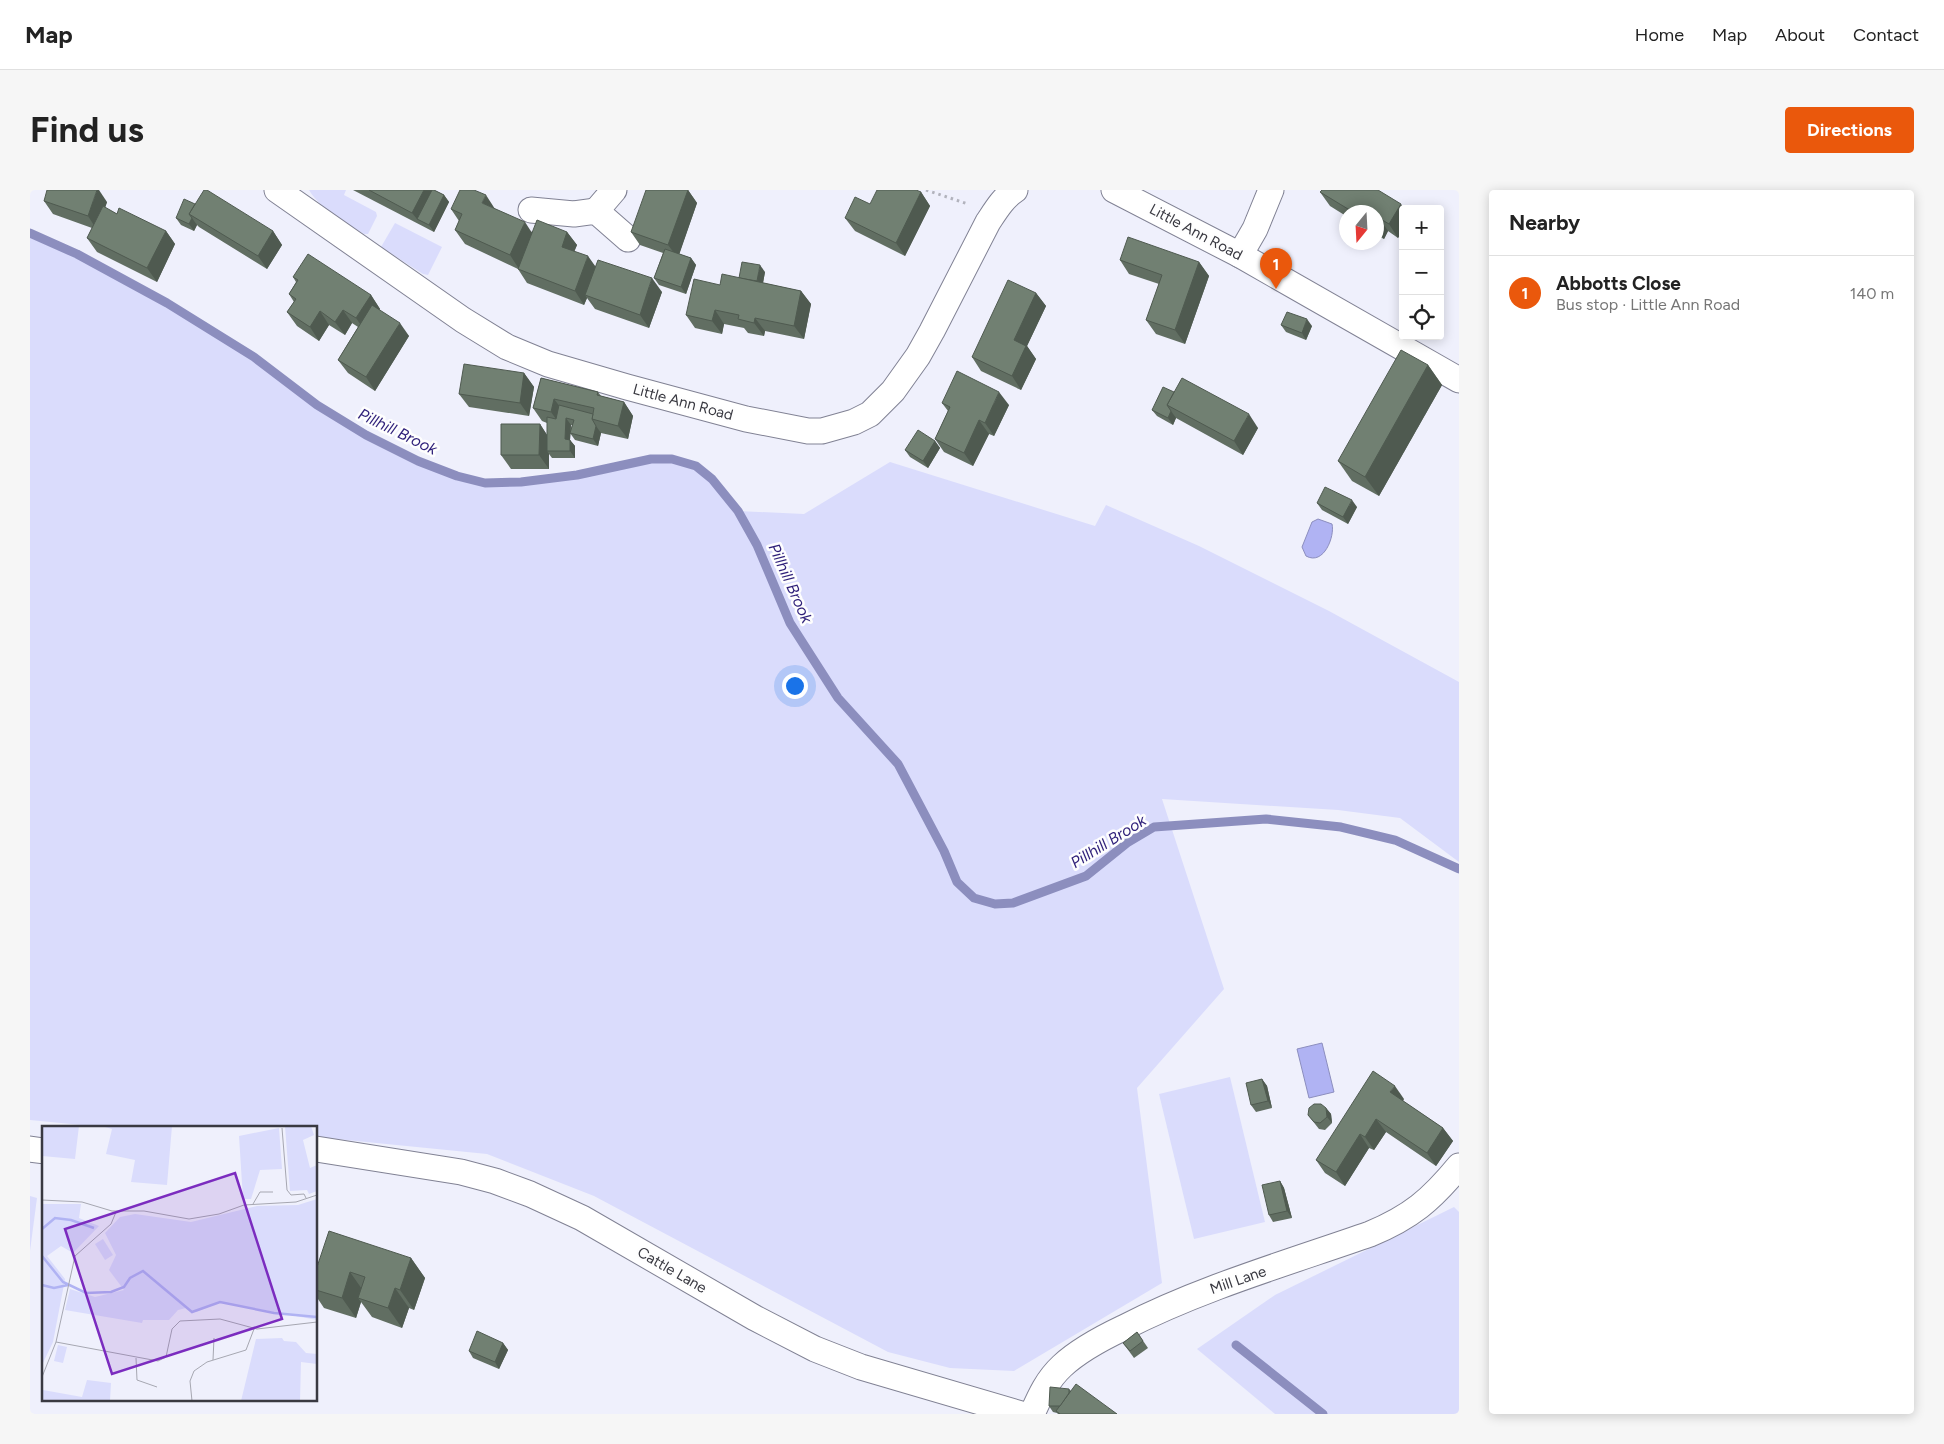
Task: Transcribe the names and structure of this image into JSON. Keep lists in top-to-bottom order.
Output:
{
  "streets": {
    "street": ["Little Ann Road", "Cattle Lane", "Mill Lane"]
  },
  "water": ["Pillhill Brook"],
  "north": "bottom",
  "page": {
    "header": "Map",
    "nav": [
      "Home",
      "Map",
      "About",
      "Contact"
    ],
    "buttons": "Directions",
    "title": "Find us",
    "heading": "Nearby",
    "map_buttons": ["+", "−"],
    "pins": "1",
    "list": [
      {
        "mark": "1",
        "name": "Abbotts Close",
        "note": "Bus stop · Little Ann Road",
        "value": "140 m"
      }
    ]
  }
}
